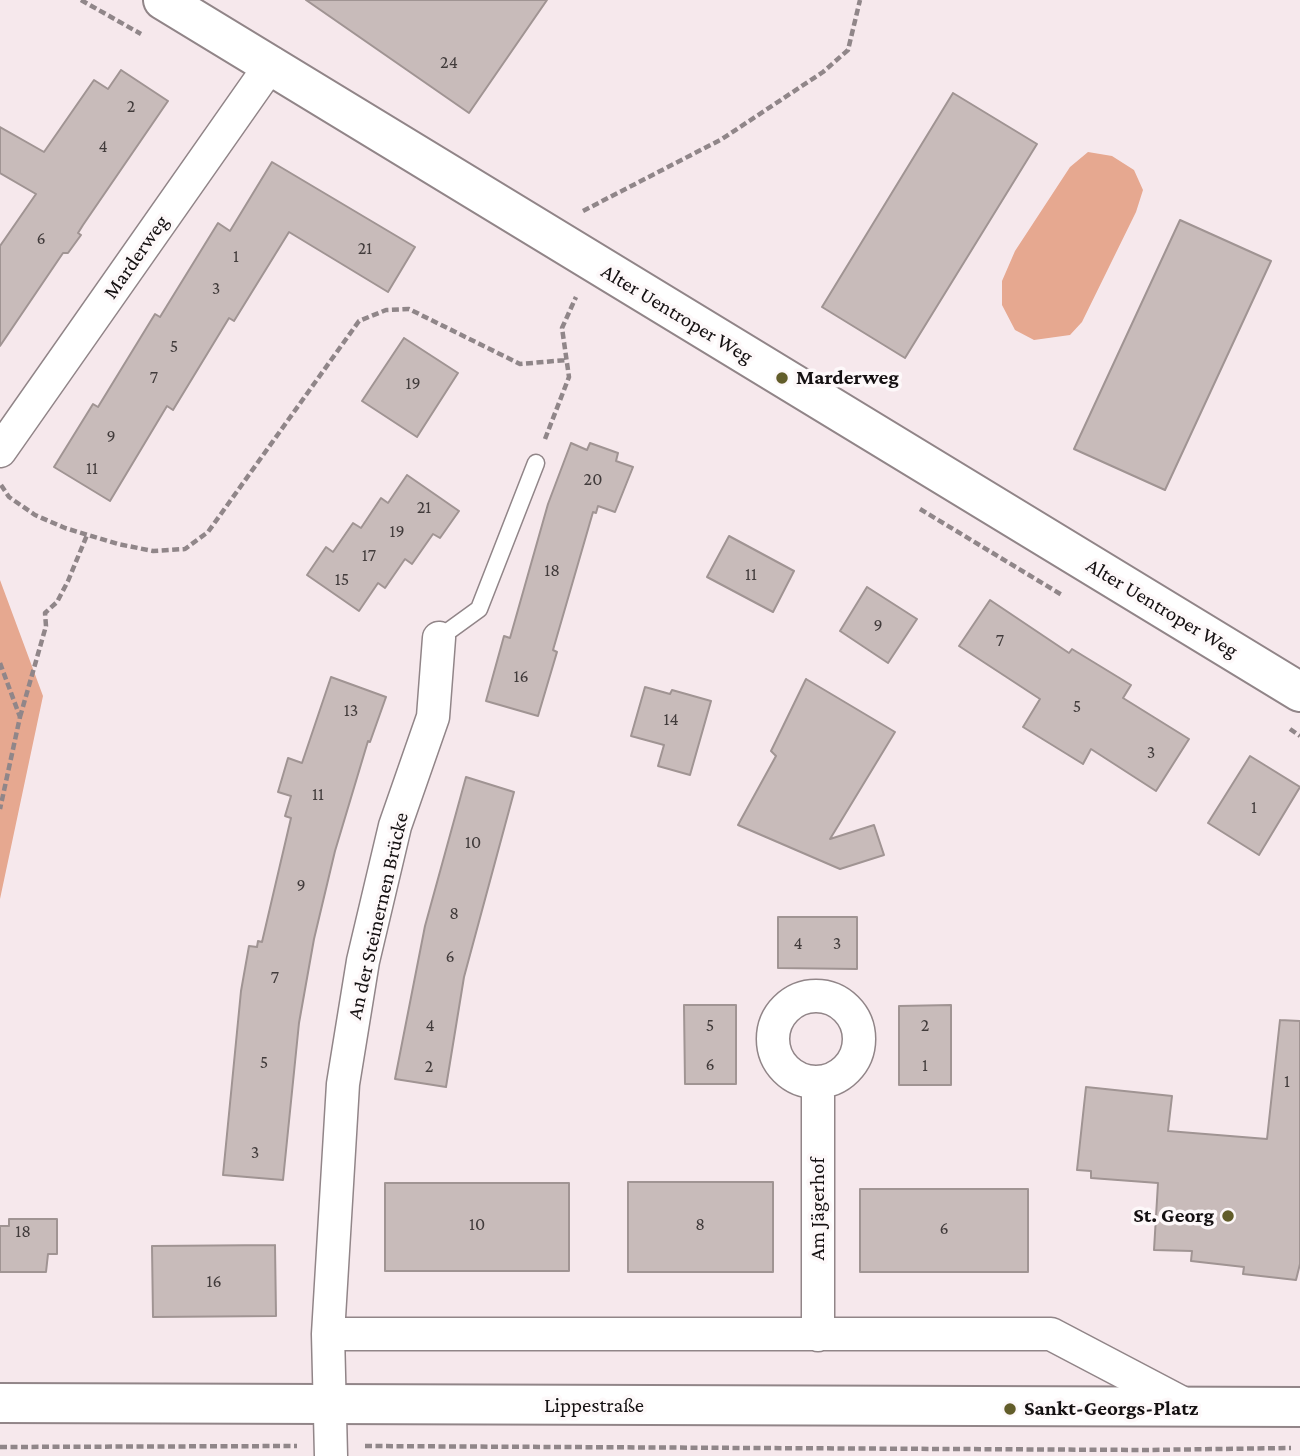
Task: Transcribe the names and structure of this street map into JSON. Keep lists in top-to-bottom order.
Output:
{
  "streets": {
    "street": [
      "Marderweg",
      "Alter Uentroper Weg",
      "An der Steinernen Brücke",
      "Am Jägerhof",
      "Lippestraße"
    ]
  },
  "crossings": [
    ["Marderweg", "Alter Uentroper Weg"],
    ["An der Steinernen Brücke", "Lippestraße"],
    ["Am Jägerhof", "Lippestraße"]
  ],
  "places": ["Marderweg", "St. Georg", "Sankt-Georgs-Platz"],
  "house_numbers": [
    "24",
    "2",
    "4",
    "6",
    "21",
    "1",
    "3",
    "5",
    "7",
    "19",
    "9",
    "11",
    "20",
    "21",
    "19",
    "17",
    "18",
    "11",
    "15",
    "9",
    "7",
    "16",
    "5",
    "13",
    "14",
    "3",
    "11",
    "1",
    "10",
    "9",
    "8",
    "4",
    "3",
    "6",
    "7",
    "4",
    "5",
    "2",
    "5",
    "6",
    "1",
    "2",
    "1",
    "3",
    "10",
    "8",
    "6",
    "18",
    "16"
  ]
}
